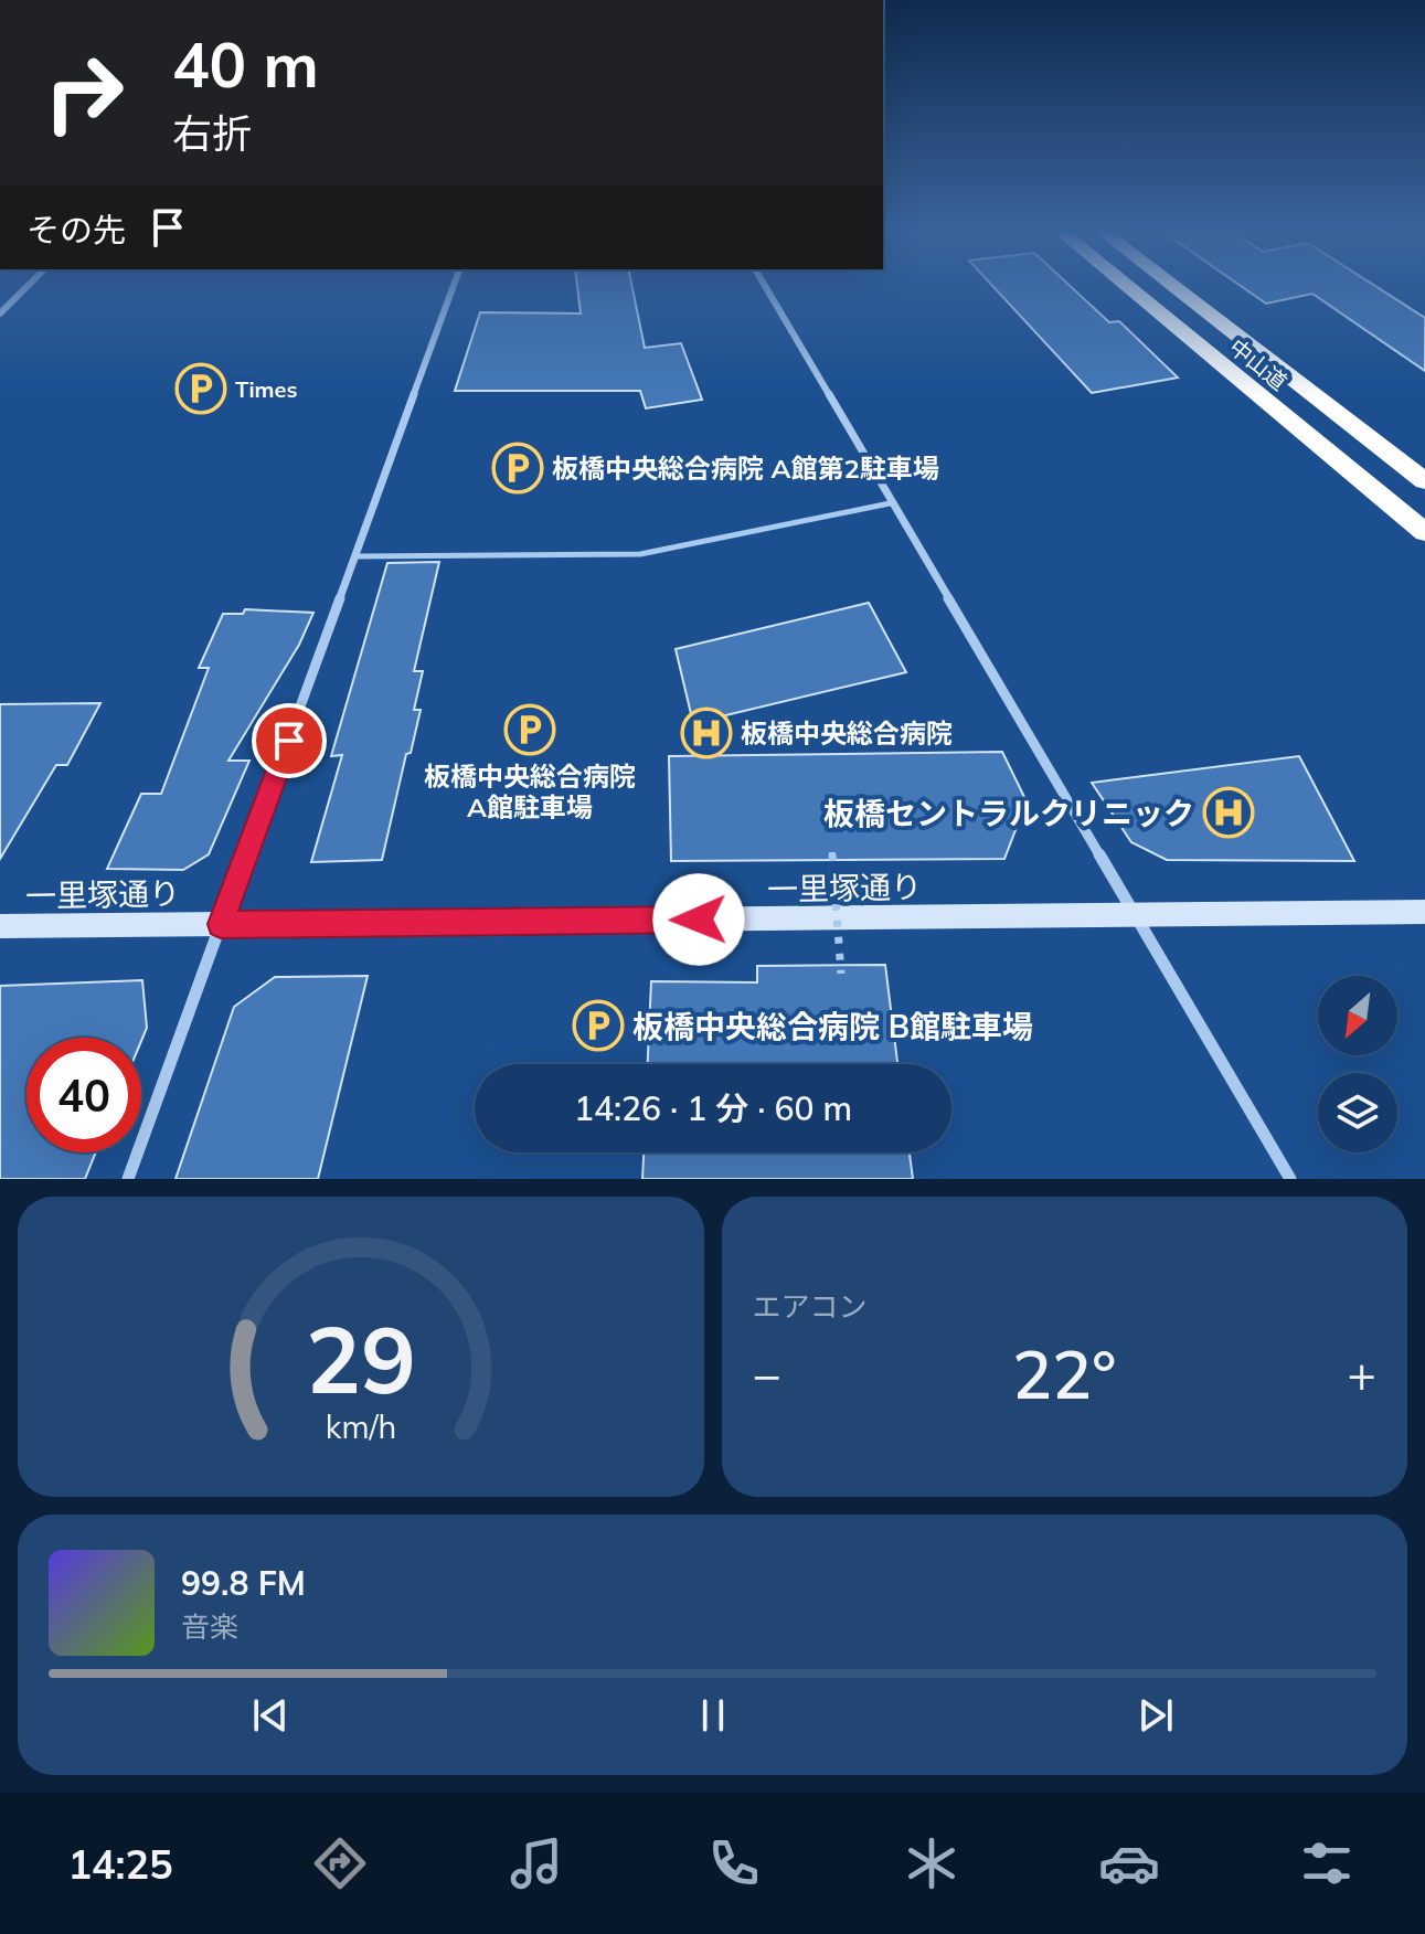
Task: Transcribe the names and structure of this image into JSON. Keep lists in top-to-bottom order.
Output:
{
  "streets": {
    "highway": ["中山道"],
    "street": ["一里塚通り"]
  },
  "places": {
    "parking": [
      "Times",
      "板橋中央総合病院 A館第2駐車場",
      "板橋中央総合病院 A館駐車場",
      "板橋中央総合病院 B館駐車場"
    ],
    "hospital": ["板橋中央総合病院", "板橋セントラルクリニック"]
  },
  "north": "bottom left",
  "page": {
    "turn": ["40 m", "右折"],
    "then": "その先",
    "limit": "40",
    "trip": "14:26 · 1 分 · 60 m",
    "tile": "エアコン",
    "heat": ["−", "22°", "+"],
    "song": ["99.8 FM", "音楽"],
    "tabs": "14:25",
    "gauge": ["29", "km/h"]
  }
}
